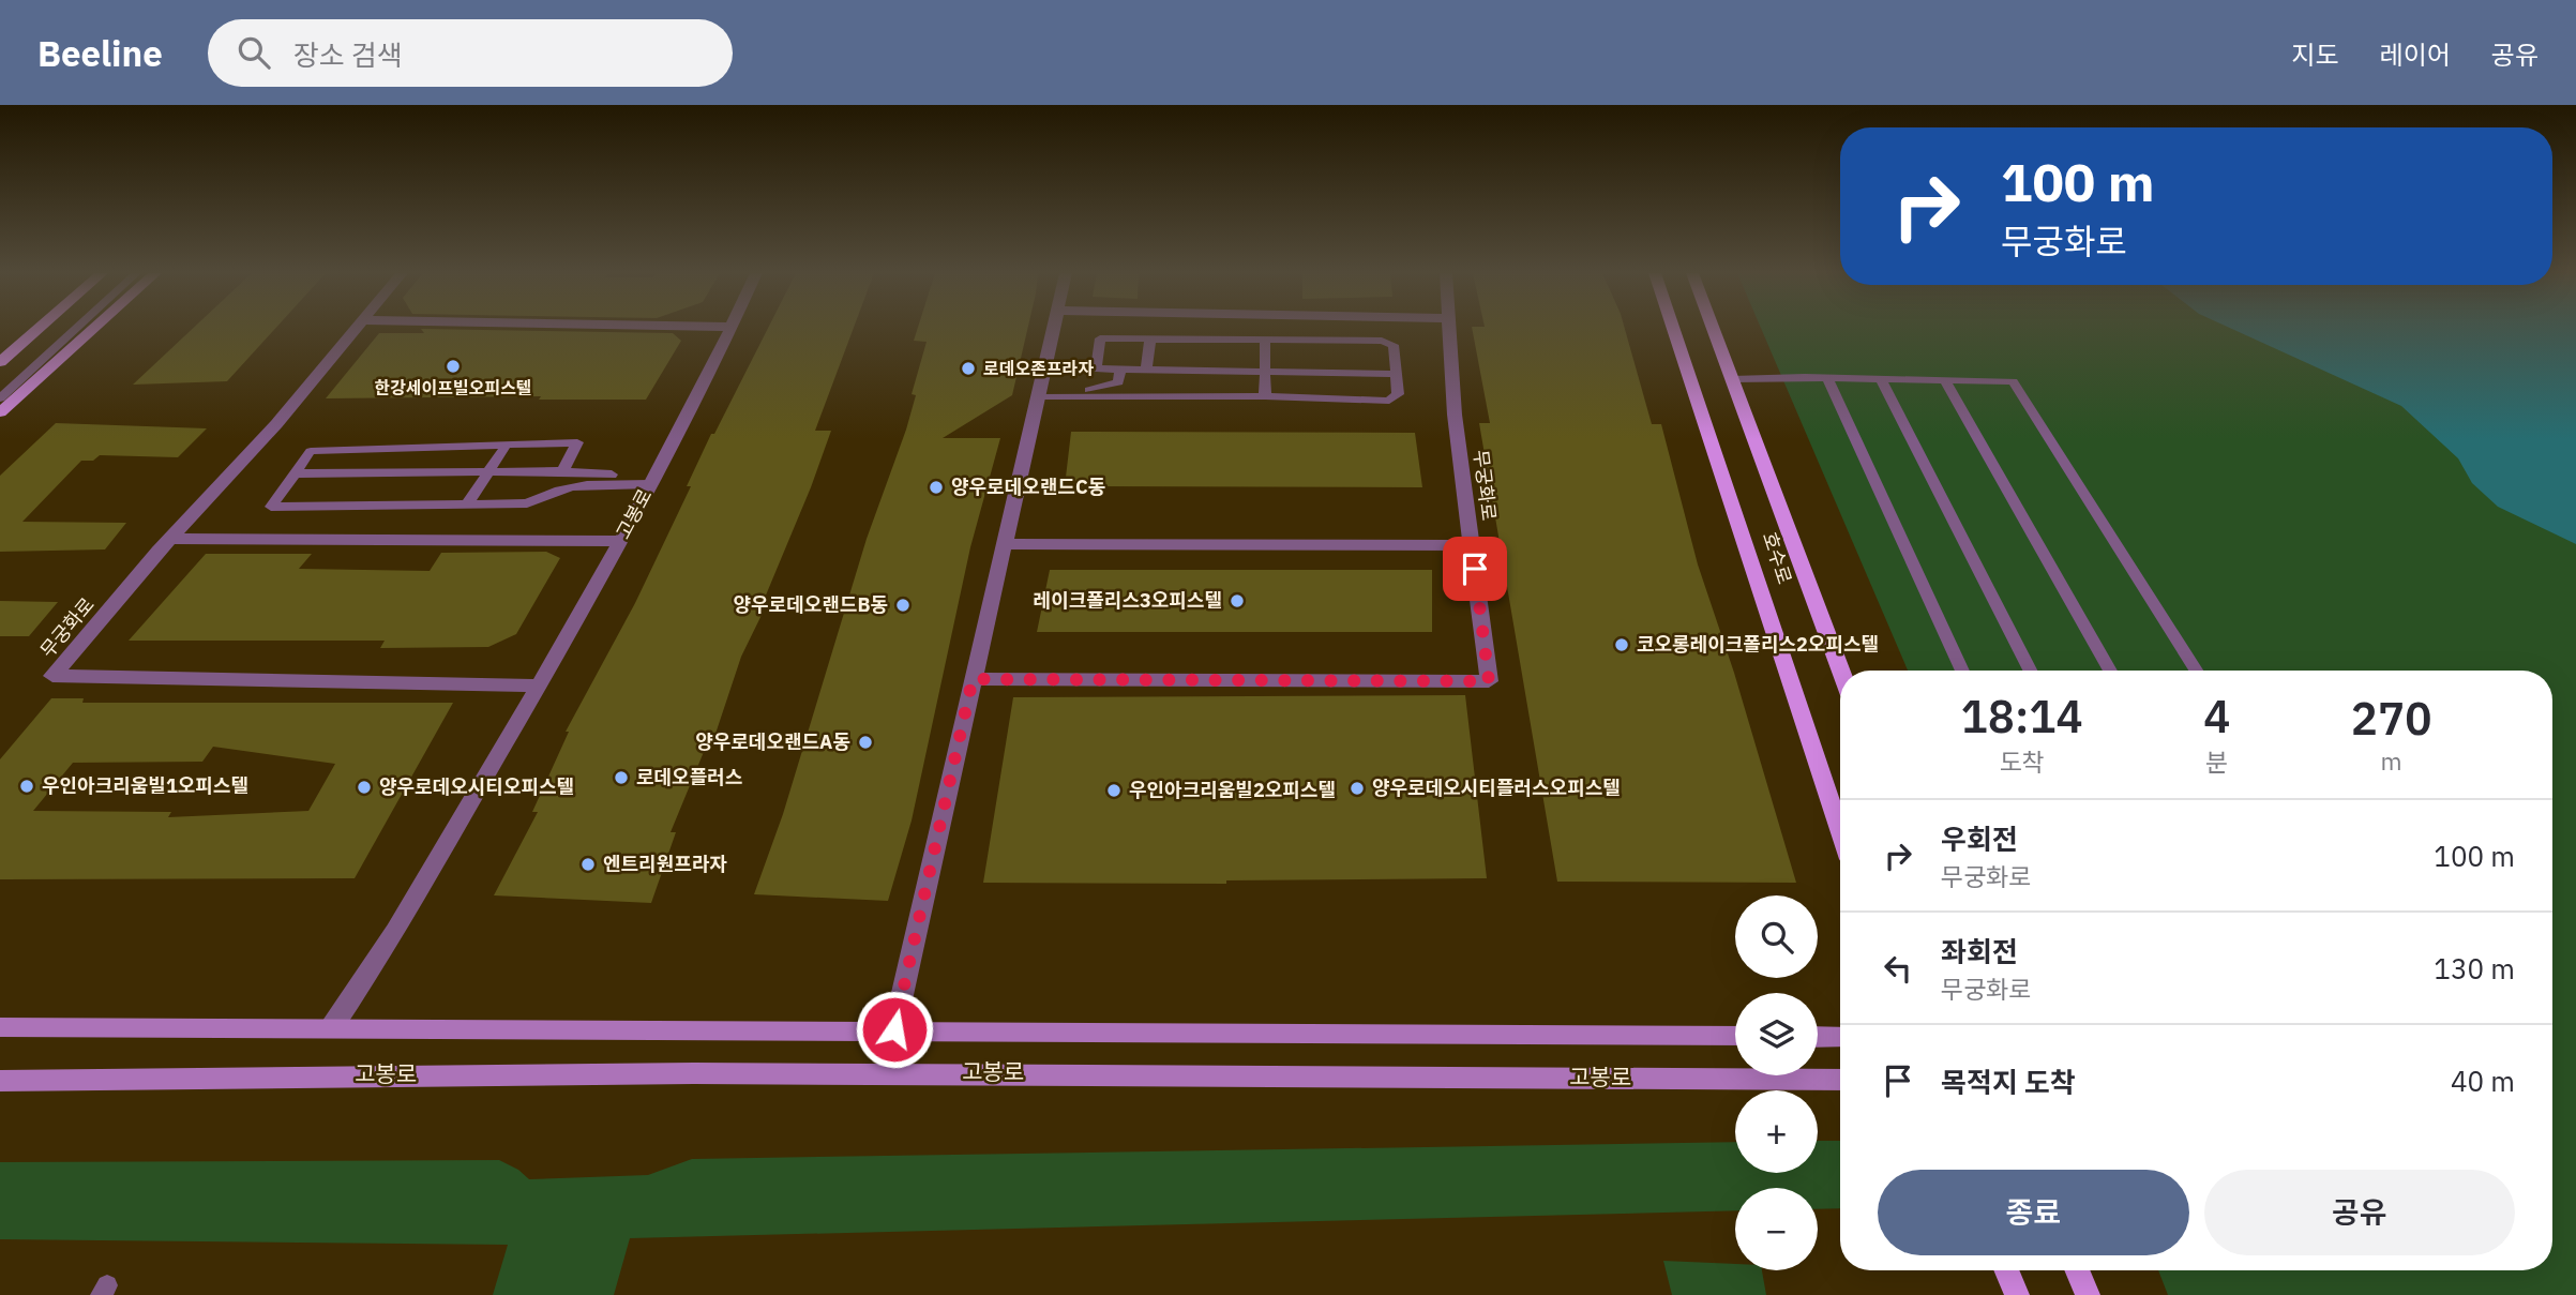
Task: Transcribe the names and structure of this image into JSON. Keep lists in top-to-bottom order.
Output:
{
  "streets": {
    "main road": ["고봉로", "호수로"],
    "street": ["무궁화로"]
  },
  "crossings": [
    ["무궁화로", "고봉로"]
  ],
  "places": [
    "한강세이프빌오피스텔",
    "로데오존프라자",
    "양우로데오랜드C동",
    "레이크폴리스3오피스텔",
    "양우로데오랜드B동",
    "코오롱레이크폴리스2오피스텔",
    "양우로데오랜드A동",
    "로데오플러스",
    "우인아크리움빌1오피스텔",
    "양우로데오시티오피스텔",
    "양우로데오시티플러스오피스텔",
    "우인아크리움빌2오피스텔",
    "엔트리원프라자"
  ],
  "page": {
    "header": "Beeline",
    "search": "장소 검색",
    "nav": ["지도", "레이어", "공유"],
    "turn": ["100 m", "무궁화로"],
    "eta": [
      "18:14",
      "도착",
      "4",
      "분",
      "270",
      "m"
    ],
    "list": [
      {
        "name": "우회전",
        "note": "무궁화로",
        "value": "100 m"
      },
      {
        "name": "좌회전",
        "note": "무궁화로",
        "value": "130 m"
      },
      {
        "name": "목적지 도착",
        "value": "40 m"
      }
    ],
    "map_buttons": ["+", "−"],
    "buttons": ["종료", "공유"]
  }
}
